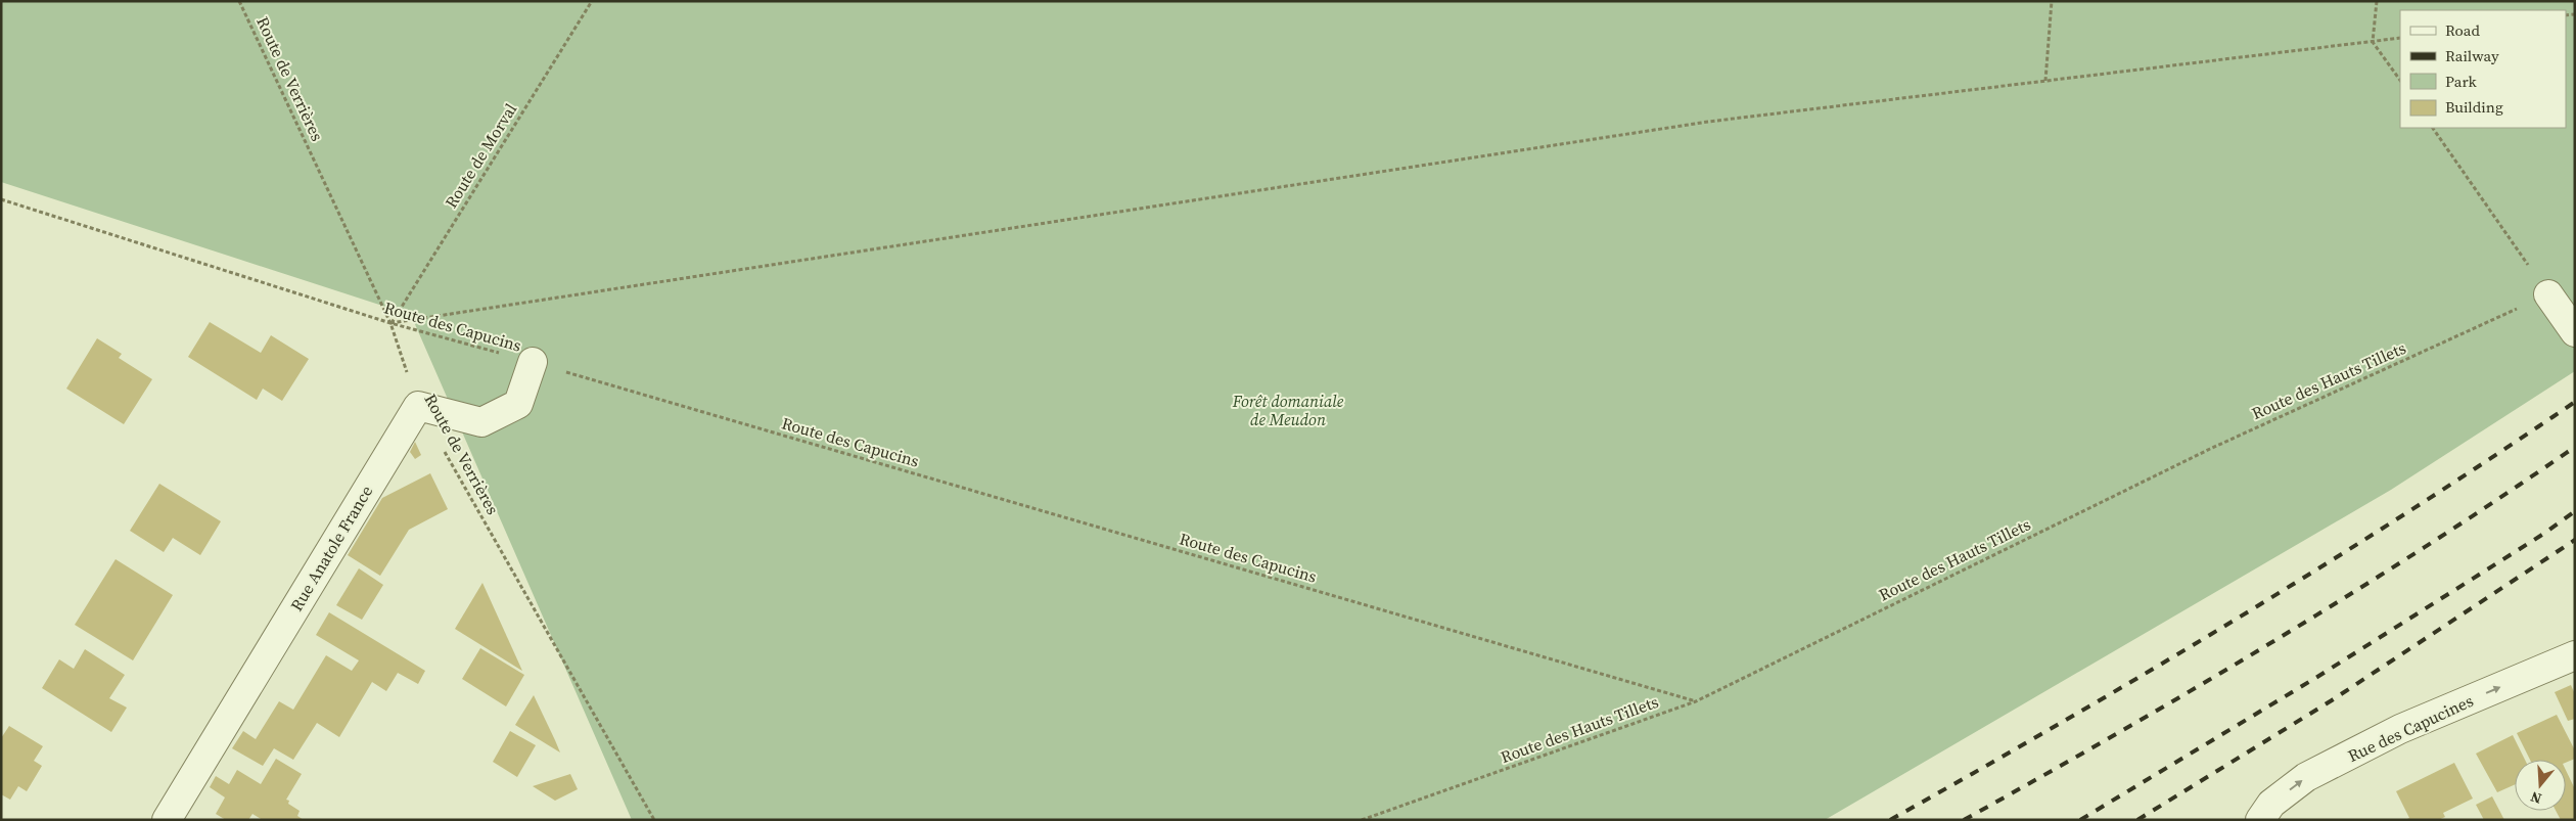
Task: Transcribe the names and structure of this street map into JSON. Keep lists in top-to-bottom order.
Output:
{
  "streets": {
    "street": ["Rue Anatole France", "Rue des Capucines"],
    "path": [
      "Route de Verrières",
      "Route de Morval",
      "Route des Capucins",
      "Route des Hauts Tillets"
    ]
  },
  "crossings": [
    ["Route de Verrières", "Route de Morval"],
    ["Route de Verrières", "Route des Capucins"],
    ["Route de Verrières", "Rue Anatole France"],
    ["Route de Morval", "Route des Capucins"],
    ["Route des Capucins", "Route des Hauts Tillets"]
  ],
  "one_way": ["Rue des Capucines"],
  "parks": ["Forêt domaniale de Meudon"],
  "legend": [
    "Road",
    "Railway",
    "Park",
    "Building"
  ],
  "north": "bottom"
}
